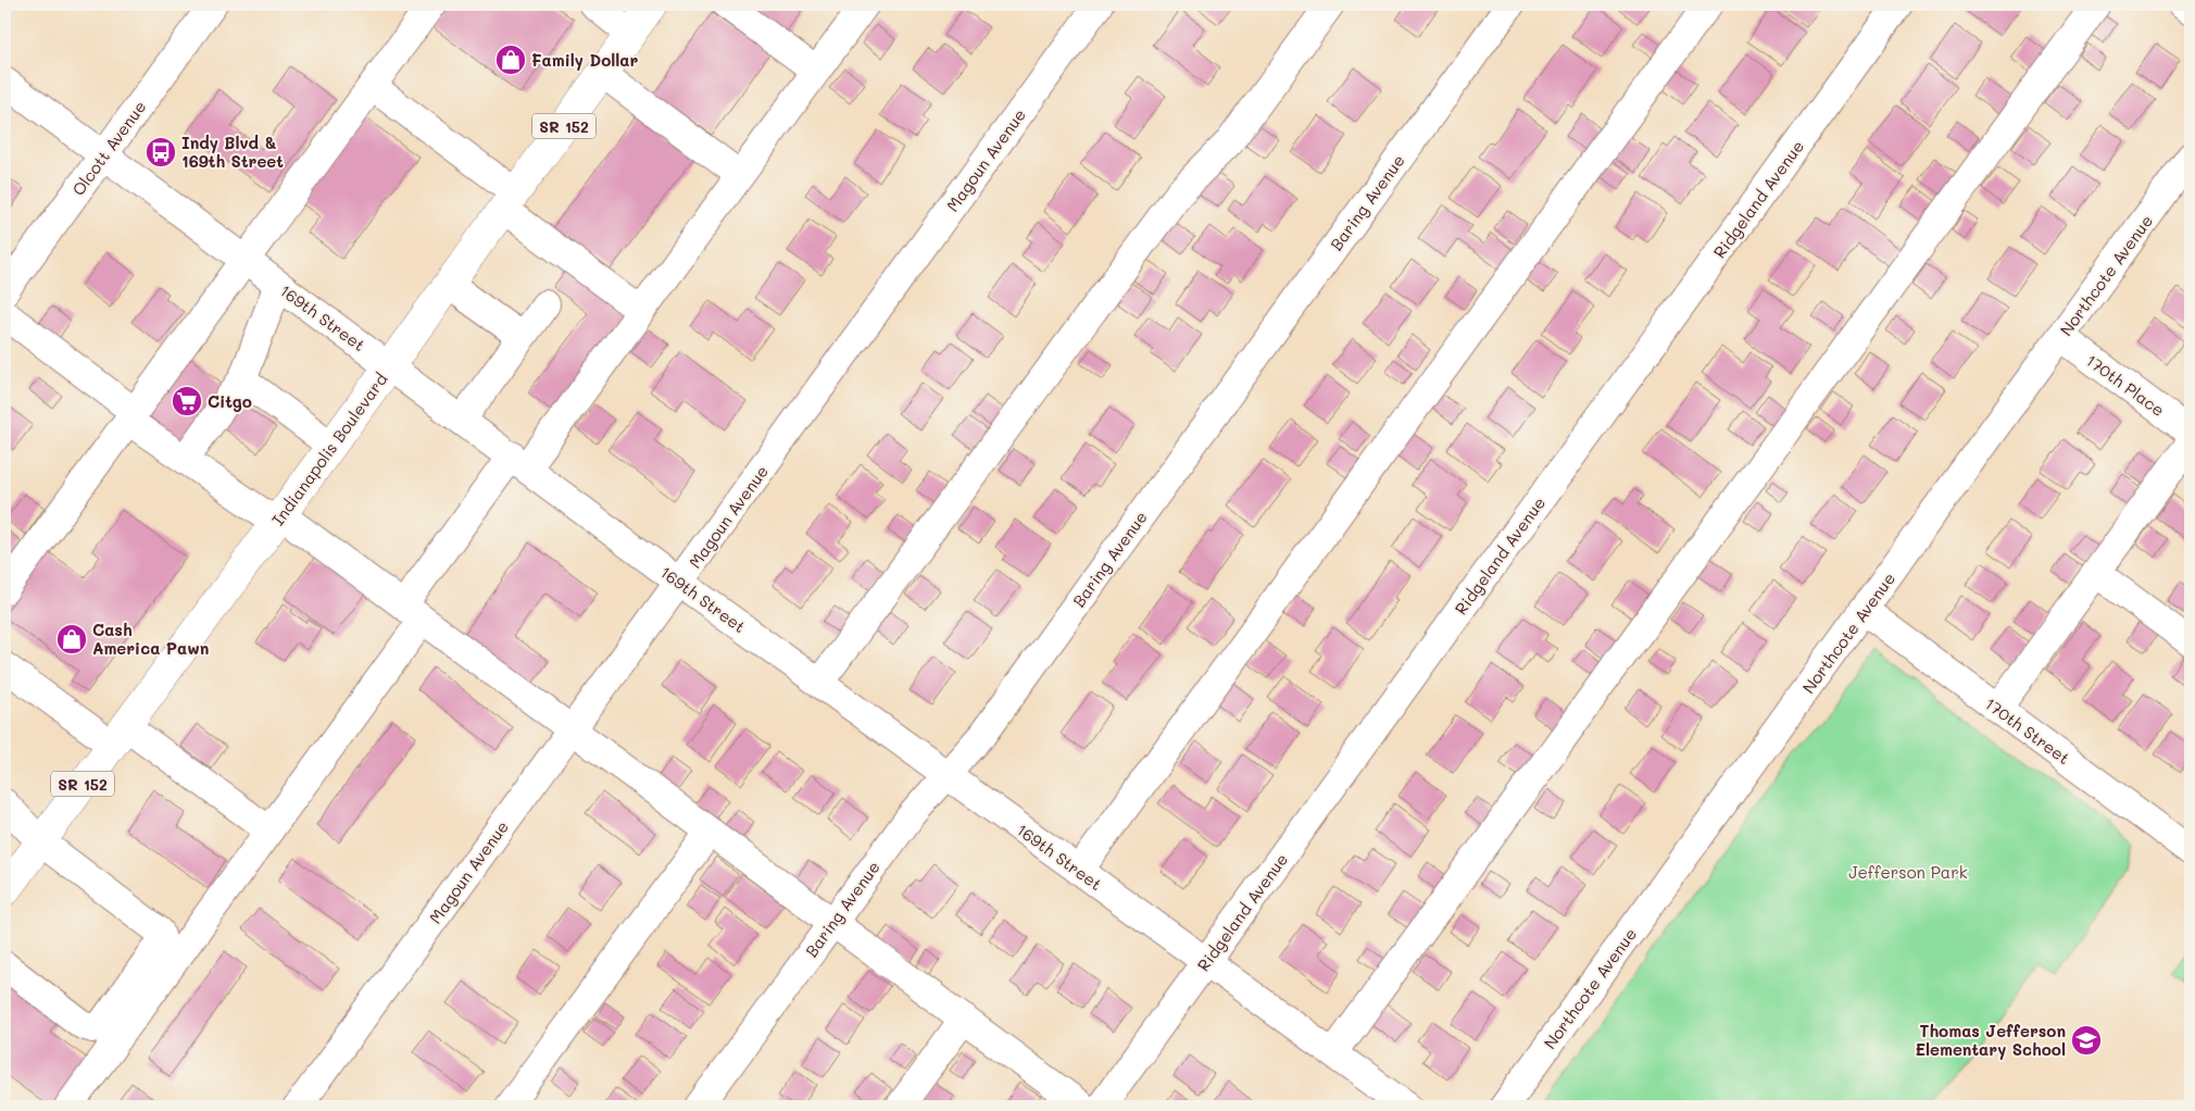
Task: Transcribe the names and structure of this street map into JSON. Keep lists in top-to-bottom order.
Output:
{
  "streets": {
    "main road": ["SR 152", "Indianapolis Boulevard"],
    "street": [
      "Olcott Avenue",
      "Magoun Avenue",
      "Ridgeland Avenue",
      "Baring Avenue",
      "Northcote Avenue",
      "169th Street",
      "170th Place",
      "170th Street"
    ]
  },
  "crossings": [
    ["Olcott Avenue", "169th Street"],
    ["Magoun Avenue", "169th Street"],
    ["Ridgeland Avenue", "169th Street"],
    ["Baring Avenue", "169th Street"],
    ["Northcote Avenue", "170th Place"],
    ["Northcote Avenue", "170th Street"],
    ["169th Street", "Indianapolis Boulevard"]
  ],
  "parks": ["Jefferson Park"],
  "places": {
    "shop": ["Family Dollar", "Cash America Pawn"],
    "bus stop": ["Indy Blvd & 169th Street"],
    "supermarket": ["Citgo"],
    "school or university": ["Thomas Jefferson Elementary School"]
  }
}
